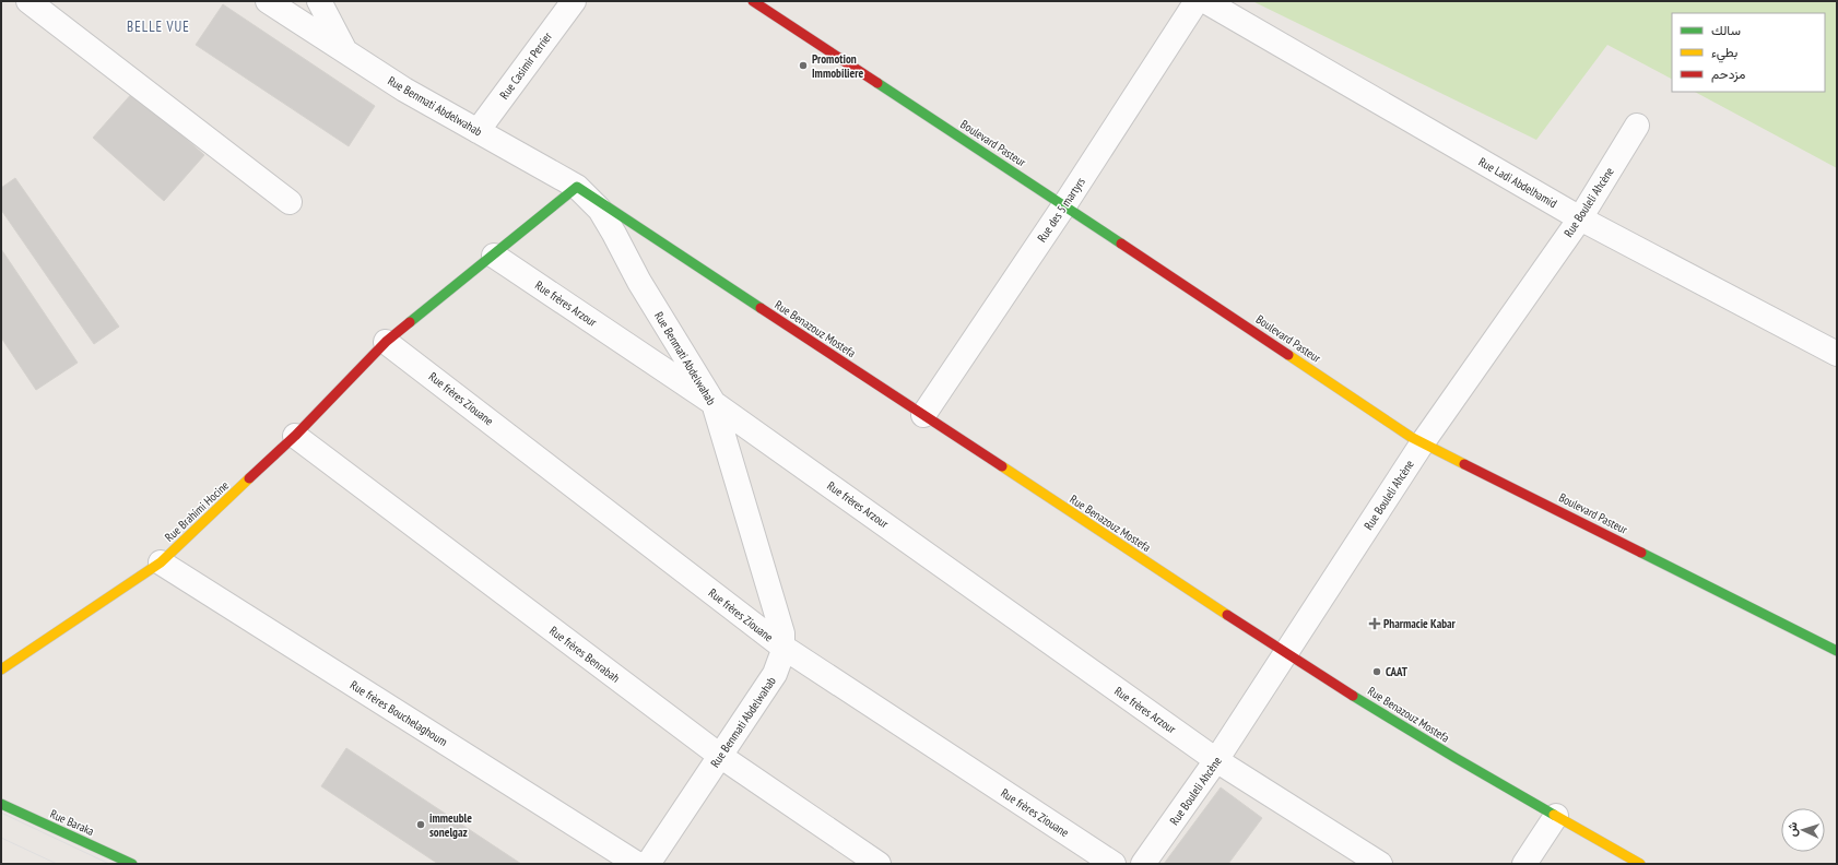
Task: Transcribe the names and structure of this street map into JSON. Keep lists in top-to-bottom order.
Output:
{
  "streets": {
    "street": [
      "Rue Casimir Perrier",
      "Rue Benmati Abdelwahab",
      "Boulevard Pasteur",
      "Rue Ladi Abdelhamid",
      "Rue Bouleli Ahcène",
      "Rue des 5 martyrs",
      "Rue frères Arzour",
      "Rue Benazouz Mostefa",
      "Rue frères Ziouane",
      "Rue Brahimi Hocine",
      "Rue frères Benrabah",
      "Rue frères Bouchelaghoum",
      "Rue Baraka"
    ]
  },
  "crossings": [
    ["Rue Casimir Perrier", "Rue Benmati Abdelwahab"],
    ["Rue Benmati Abdelwahab", "Rue frères Arzour"],
    ["Rue Benmati Abdelwahab", "Rue Benazouz Mostefa"],
    ["Rue Benmati Abdelwahab", "Rue frères Ziouane"],
    ["Rue Benmati Abdelwahab", "Rue Brahimi Hocine"],
    ["Rue Benmati Abdelwahab", "Rue frères Benrabah"],
    ["Boulevard Pasteur", "Rue Bouleli Ahcène"],
    ["Boulevard Pasteur", "Rue des 5 martyrs"],
    ["Rue Ladi Abdelhamid", "Rue Bouleli Ahcène"],
    ["Rue Bouleli Ahcène", "Rue frères Arzour"],
    ["Rue Bouleli Ahcène", "Rue Benazouz Mostefa"],
    ["Rue des 5 martyrs", "Rue Benazouz Mostefa"],
    ["Rue frères Arzour", "Rue Brahimi Hocine"],
    ["Rue Benazouz Mostefa", "Rue Brahimi Hocine"],
    ["Rue frères Ziouane", "Rue Brahimi Hocine"],
    ["Rue Brahimi Hocine", "Rue frères Benrabah"],
    ["Rue Brahimi Hocine", "Rue frères Bouchelaghoum"]
  ],
  "districts": ["BELLE VUE"],
  "places": {
    "other": ["Promotion Immobiliere", "CAAT", "immeuble sonelgaz"],
    "health": ["Pharmacie Kabar"]
  },
  "legend": ["سالك", "بطيء", "مزدحم"],
  "north": "left"
}
